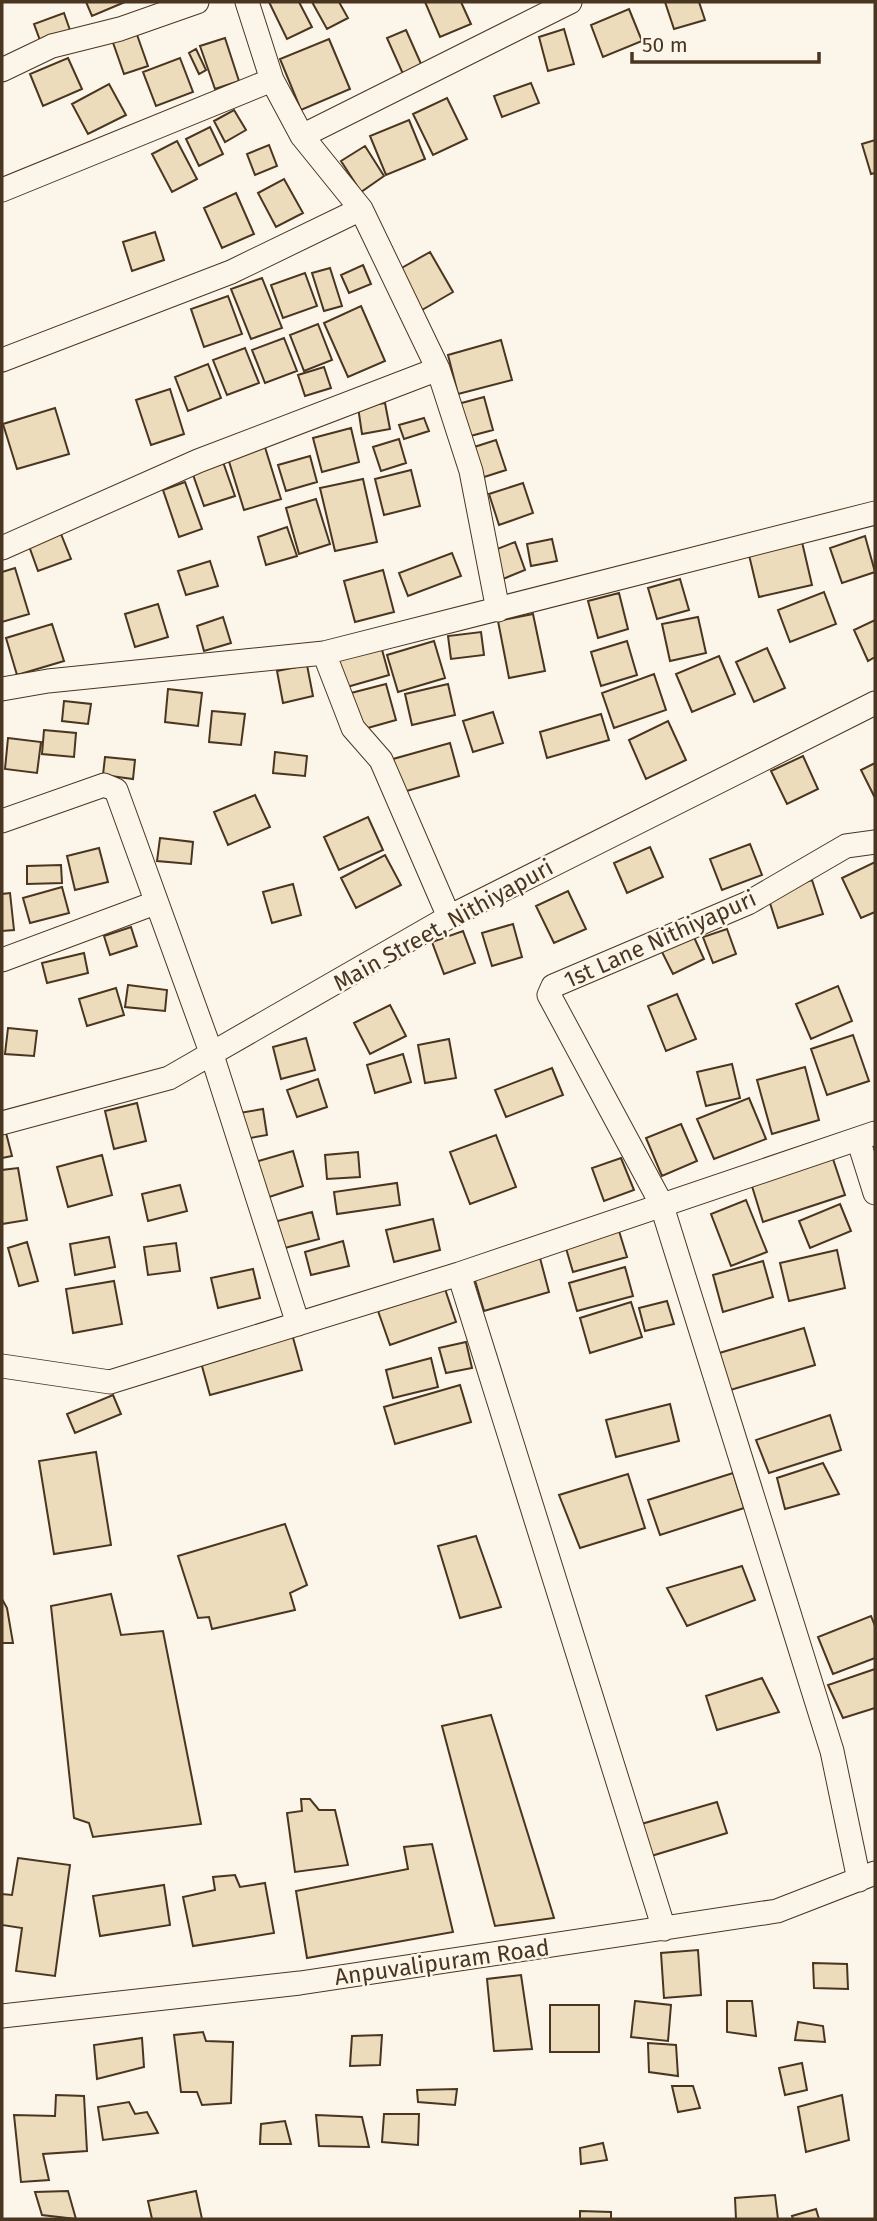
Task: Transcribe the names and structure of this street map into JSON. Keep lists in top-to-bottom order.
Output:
{
  "streets": {
    "street": ["Main Street, Nithiyapuri", "1st Lane Nithiyapuri", "Anpuvalipuram Road"]
  },
  "scale_bar": "50 m"
}
